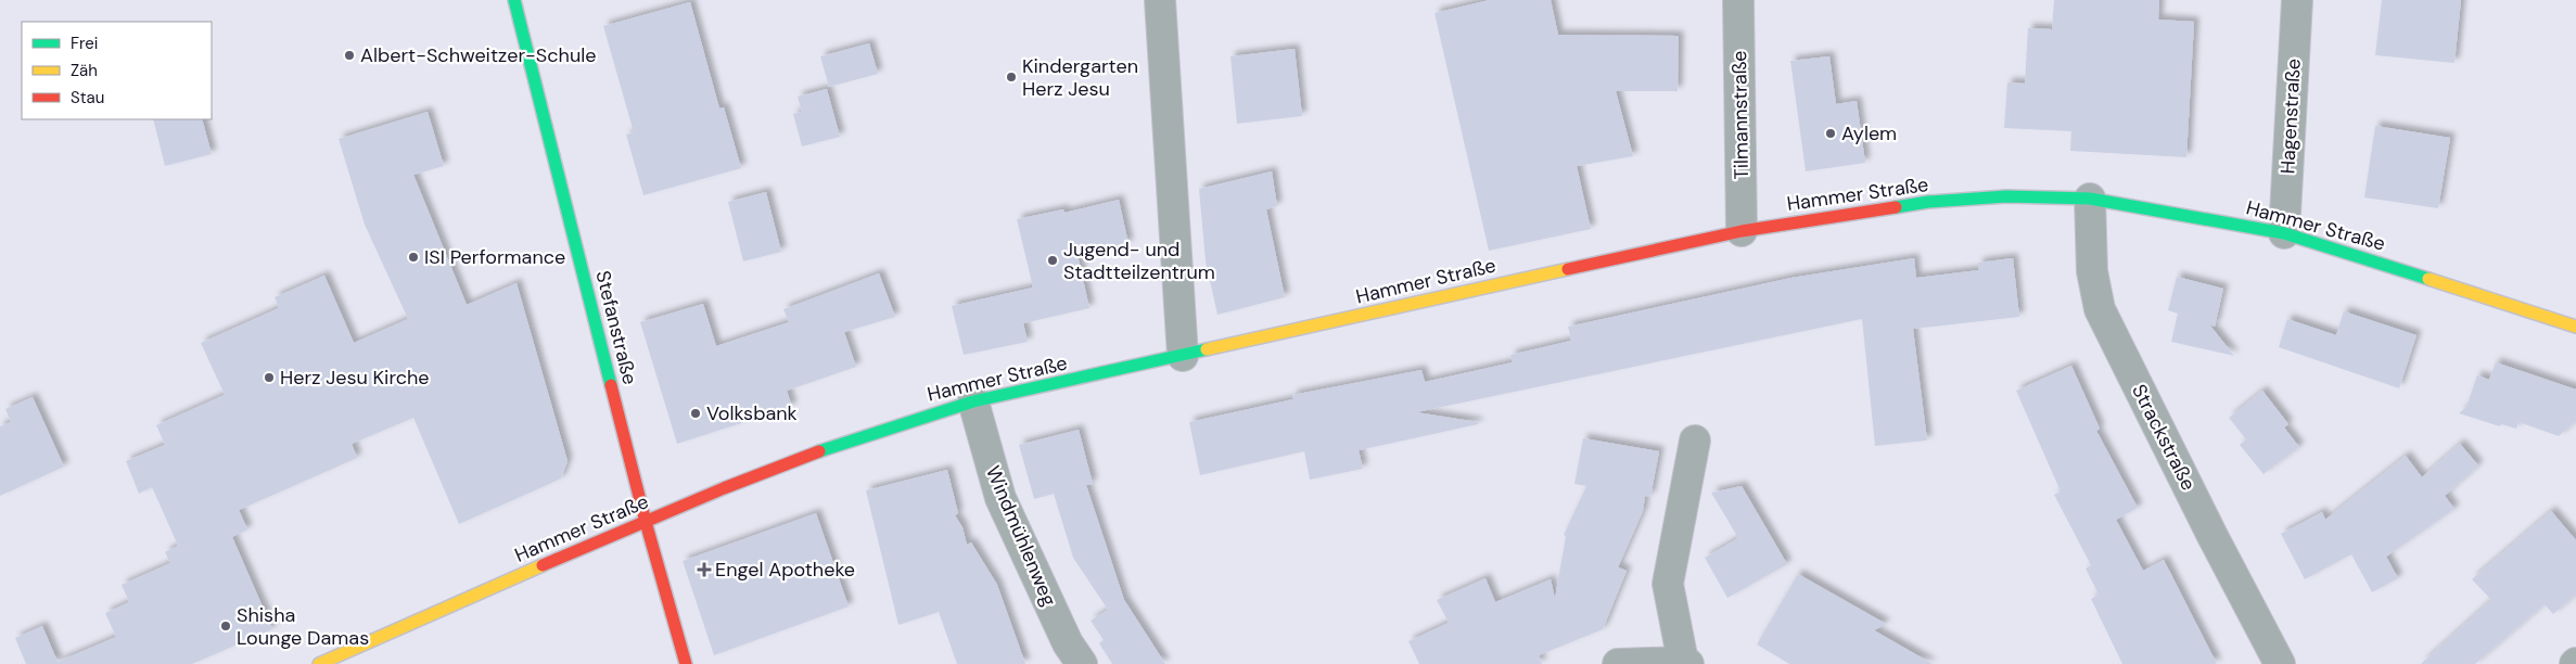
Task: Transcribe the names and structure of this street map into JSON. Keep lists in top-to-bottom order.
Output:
{
  "streets": {
    "main road": ["Hammer Straße", "Stefanstraße"],
    "street": [
      "Tilmannstraße",
      "Hagenstraße",
      "Strackstraße",
      "Windmühlenweg"
    ]
  },
  "crossings": [
    ["Tilmannstraße", "Hammer Straße"],
    ["Hagenstraße", "Hammer Straße"],
    ["Hammer Straße", "Stefanstraße"],
    ["Hammer Straße", "Strackstraße"],
    ["Hammer Straße", "Windmühlenweg"]
  ],
  "places": {
    "other": [
      "Albert-Schweitzer-Schule",
      "Kindergarten Herz Jesu",
      "Aylem",
      "ISI Performance",
      "Jugend- und Stadtteilzentrum",
      "Herz Jesu Kirche",
      "Volksbank",
      "Shisha Lounge Damas"
    ],
    "health": ["Engel Apotheke"]
  },
  "legend": ["Frei", "Zäh", "Stau"]
}
